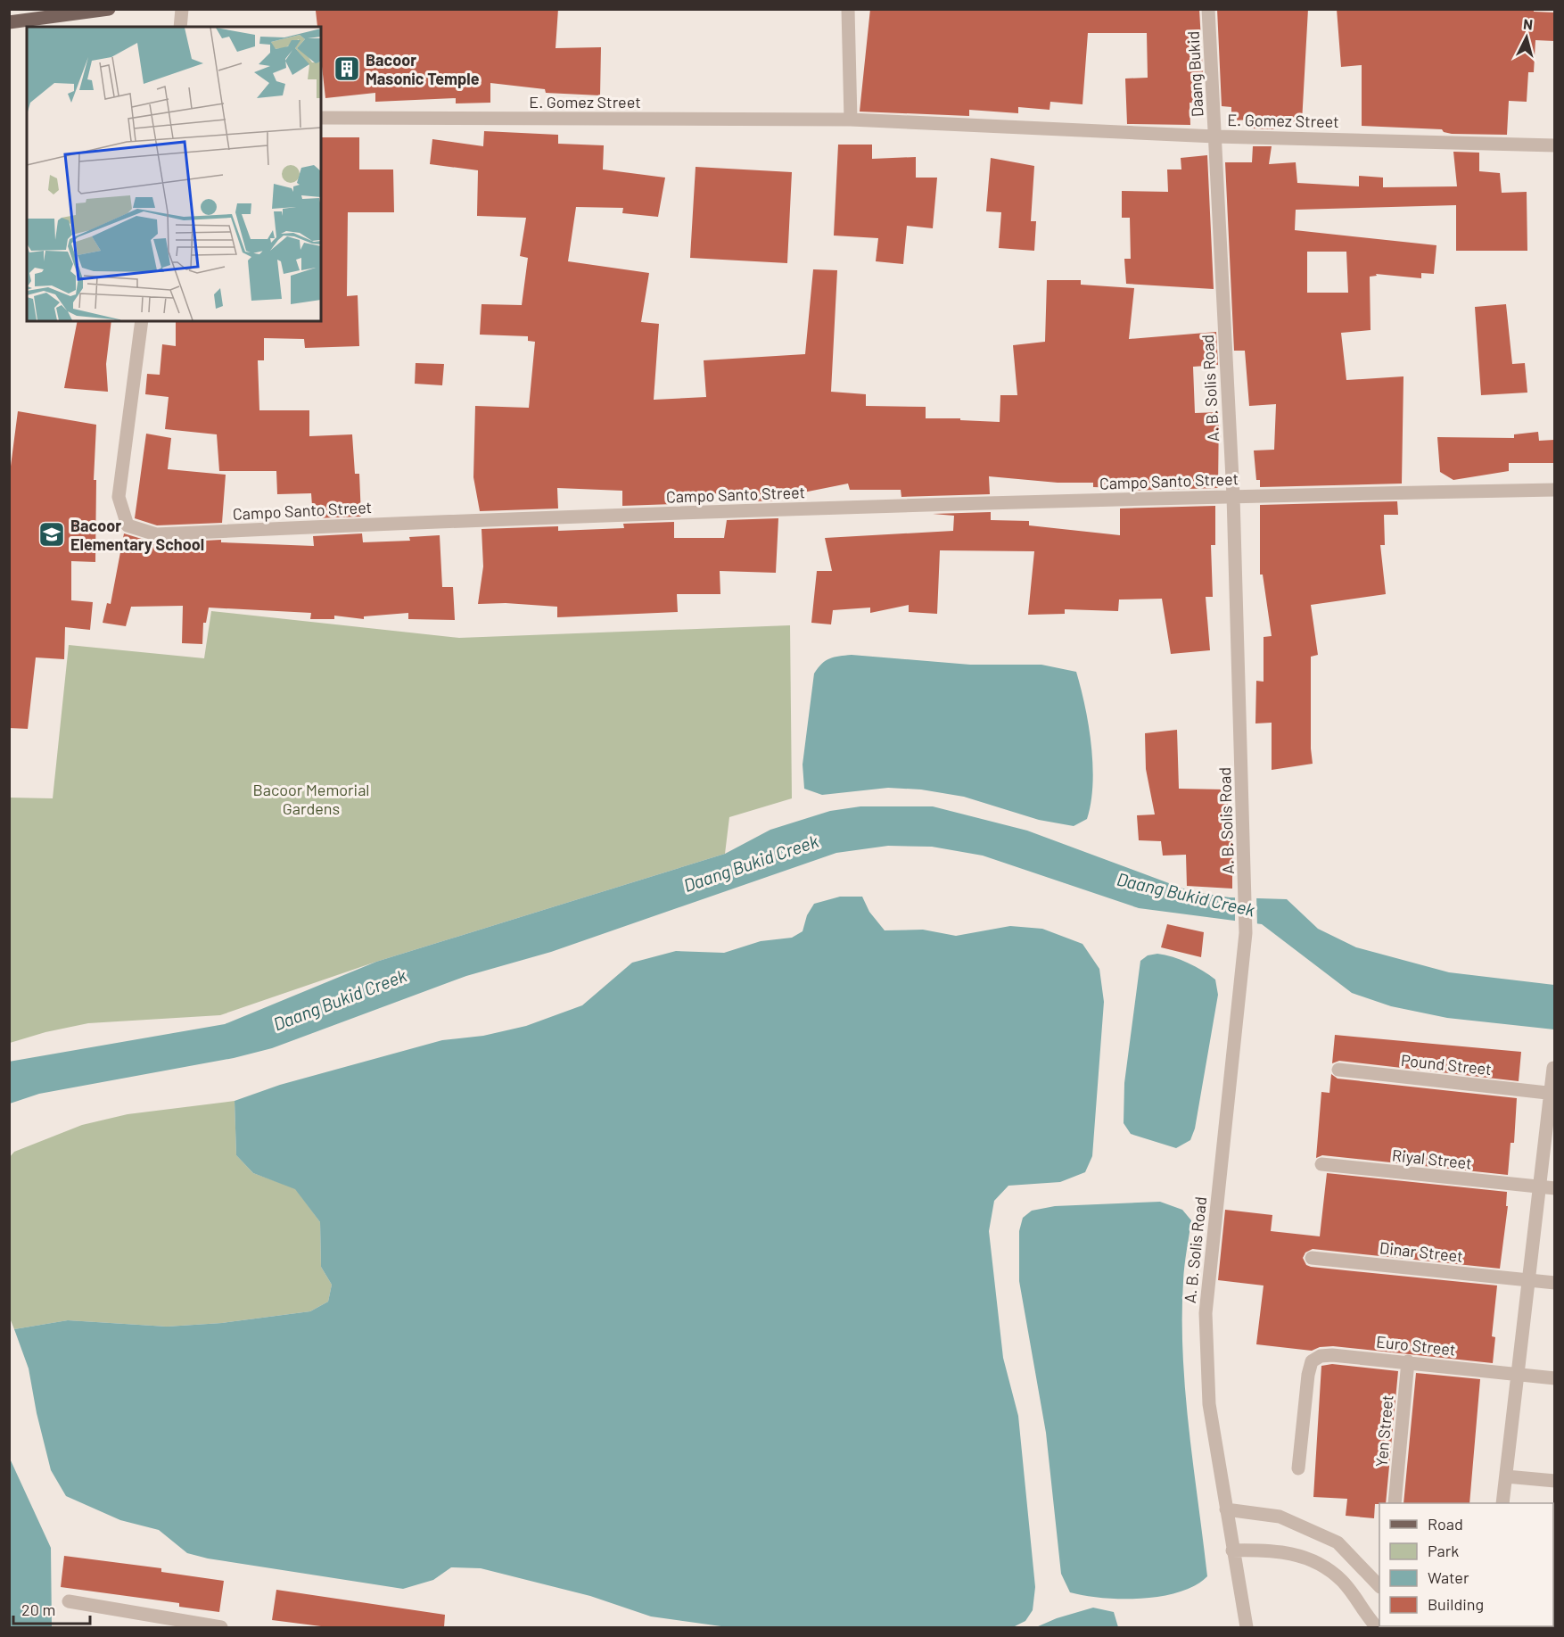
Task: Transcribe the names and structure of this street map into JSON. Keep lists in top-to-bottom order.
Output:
{
  "streets": {
    "street": [
      "Daang Bukid",
      "E. Gomez Street",
      "A. B. Solis Road",
      "Campo Santo Street",
      "Pound Street",
      "Riyal Street",
      "Dinar Street",
      "Euro Street",
      "Yen Street"
    ]
  },
  "crossings": [
    ["Daang Bukid", "E. Gomez Street"],
    ["Daang Bukid", "A. B. Solis Road"],
    ["E. Gomez Street", "A. B. Solis Road"],
    ["A. B. Solis Road", "Campo Santo Street"],
    ["Euro Street", "Yen Street"]
  ],
  "water": ["Daang Bukid Creek"],
  "parks": ["Bacoor Memorial Gardens"],
  "places": {
    "building": ["Bacoor Masonic Temple"],
    "school or university": ["Bacoor Elementary School"]
  },
  "legend": [
    "Road",
    "Park",
    "Water",
    "Building"
  ],
  "scale_bar": "20 m",
  "north": "top"
}
